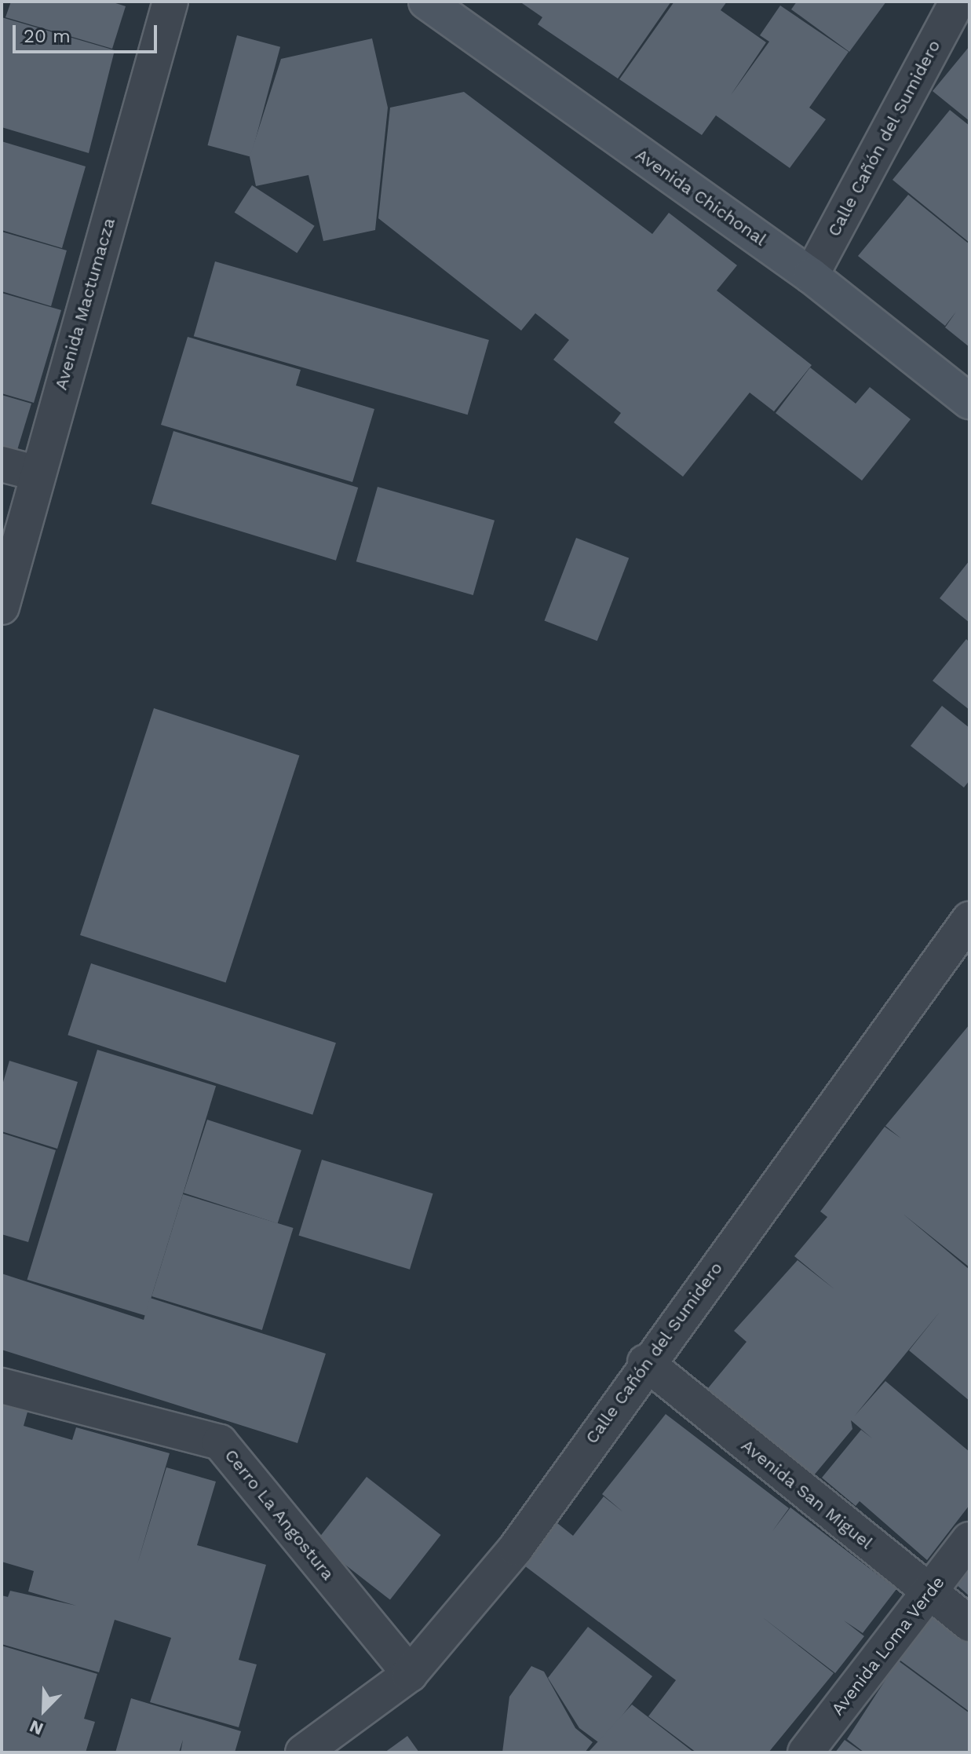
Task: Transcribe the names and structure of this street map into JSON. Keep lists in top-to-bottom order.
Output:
{
  "streets": {
    "street": [
      "Calle Cañón del Sumidero",
      "Avenida Chichonal",
      "Avenida Mactumacza",
      "Avenida San Miguel",
      "Cerro La Angostura",
      "Avenida Loma Verde"
    ]
  },
  "crossings": [
    ["Calle Cañón del Sumidero", "Avenida Chichonal"],
    ["Calle Cañón del Sumidero", "Avenida San Miguel"],
    ["Calle Cañón del Sumidero", "Cerro La Angostura"],
    ["Avenida San Miguel", "Avenida Loma Verde"]
  ],
  "scale_bar": "20 m",
  "north": "bottom left"
}
